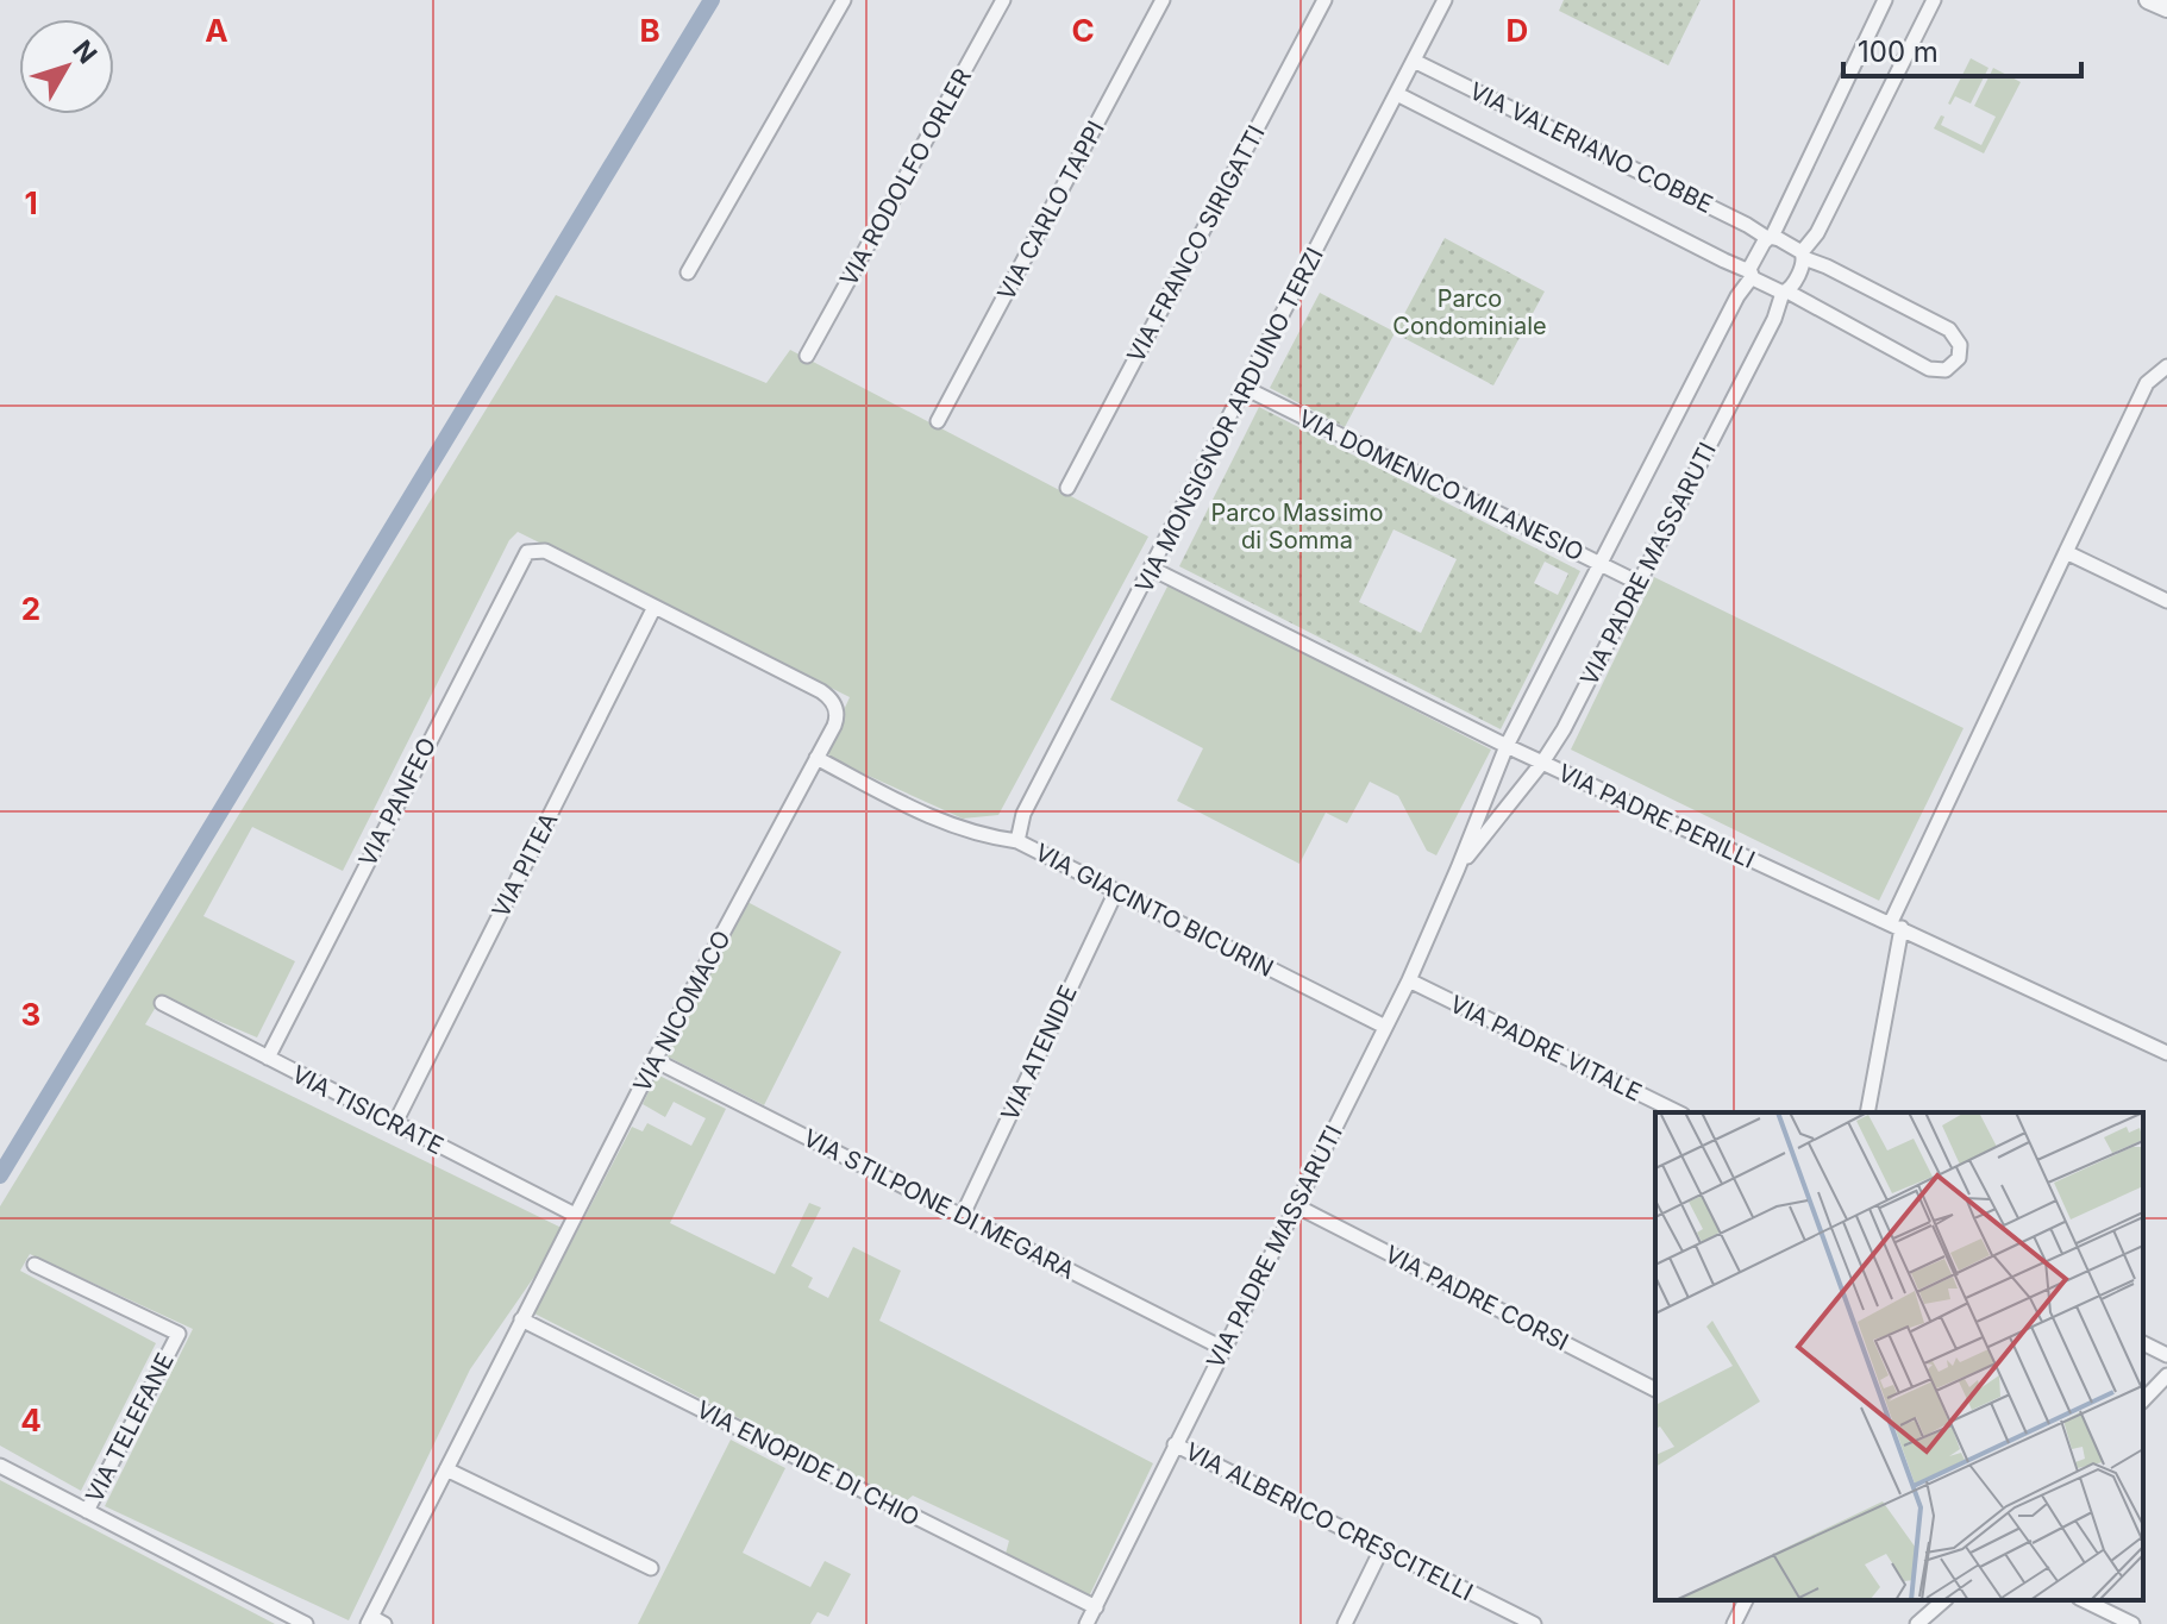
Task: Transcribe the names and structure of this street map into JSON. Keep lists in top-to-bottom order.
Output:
{
  "streets": {
    "street": [
      "VIA VALERIANO COBBE",
      "VIA RODOLFO ORLER",
      "VIA CARLO TAPPI",
      "VIA FRANCO SIRIGATTI",
      "VIA MONSIGNOR ARDUINO TERZI",
      "VIA DOMENICO MILANESIO",
      "VIA PADRE MASSARUTI",
      "VIA PANFEO",
      "VIA PADRE PERILLI",
      "VIA PITEA",
      "VIA GIACINTO BICURIN",
      "VIA NICOMACO",
      "VIA PADRE VITALE",
      "VIA ATENIDE",
      "VIA TISICRATE",
      "VIA STILPONE DI MEGARA",
      "VIA PADRE CORSI",
      "VIA TELEFANE",
      "VIA ENOPIDE DI CHIO",
      "VIA ALBERICO CRESCITELLI"
    ]
  },
  "crossings": [
    ["VIA VALERIANO COBBE", "VIA MONSIGNOR ARDUINO TERZI"],
    ["VIA VALERIANO COBBE", "VIA PADRE MASSARUTI"],
    ["VIA MONSIGNOR ARDUINO TERZI", "VIA DOMENICO MILANESIO"],
    ["VIA MONSIGNOR ARDUINO TERZI", "VIA PADRE PERILLI"],
    ["VIA MONSIGNOR ARDUINO TERZI", "VIA GIACINTO BICURIN"],
    ["VIA DOMENICO MILANESIO", "VIA PADRE MASSARUTI"],
    ["VIA PADRE MASSARUTI", "VIA PADRE PERILLI"],
    ["VIA PADRE MASSARUTI", "VIA GIACINTO BICURIN"],
    ["VIA PADRE MASSARUTI", "VIA PADRE VITALE"],
    ["VIA PADRE MASSARUTI", "VIA STILPONE DI MEGARA"],
    ["VIA PADRE MASSARUTI", "VIA PADRE CORSI"],
    ["VIA PADRE MASSARUTI", "VIA ENOPIDE DI CHIO"],
    ["VIA PADRE MASSARUTI", "VIA ALBERICO CRESCITELLI"],
    ["VIA PANFEO", "VIA NICOMACO"],
    ["VIA PANFEO", "VIA TISICRATE"],
    ["VIA PITEA", "VIA NICOMACO"],
    ["VIA PITEA", "VIA TISICRATE"],
    ["VIA GIACINTO BICURIN", "VIA NICOMACO"],
    ["VIA GIACINTO BICURIN", "VIA ATENIDE"],
    ["VIA NICOMACO", "VIA TISICRATE"],
    ["VIA NICOMACO", "VIA STILPONE DI MEGARA"],
    ["VIA NICOMACO", "VIA ENOPIDE DI CHIO"],
    ["VIA ATENIDE", "VIA STILPONE DI MEGARA"]
  ],
  "parks": ["Parco Condominiale", "Parco Massimo di Somma"],
  "scale_bar": "100 m",
  "north": "top right",
  "grid": {
    "columns": [
      "A",
      "B",
      "C",
      "D"
    ],
    "rows": [
      "1",
      "2",
      "3",
      "4"
    ]
  }
}
